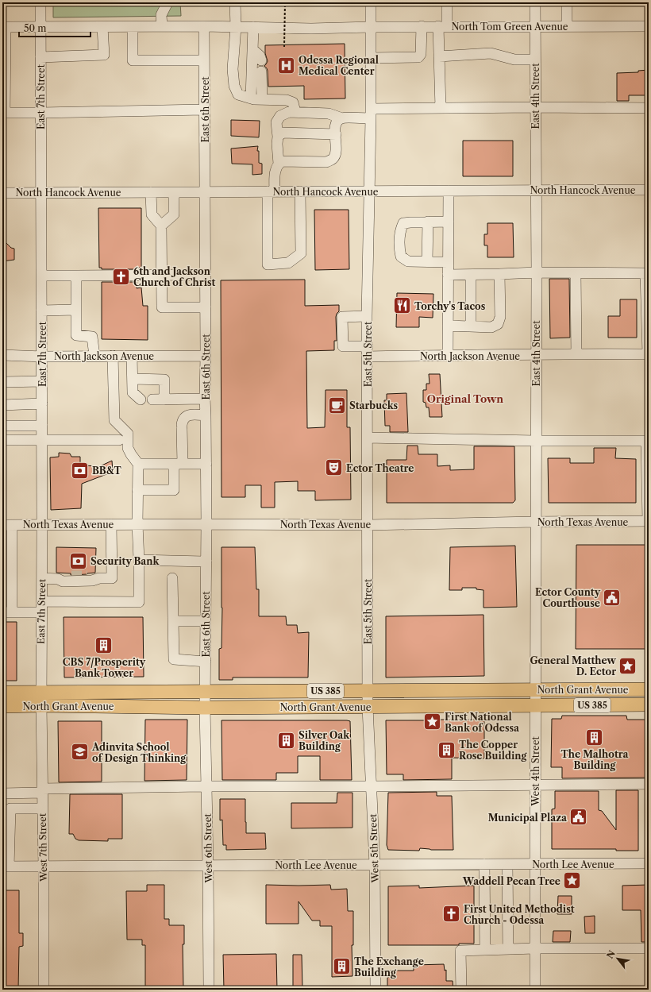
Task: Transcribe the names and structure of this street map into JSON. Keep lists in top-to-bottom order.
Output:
{
  "streets": {
    "main road": ["North Grant Avenue", "US 385"],
    "street": [
      "North Tom Green Avenue",
      "East 4th Street",
      "East 7th Street",
      "East 6th Street",
      "North Hancock Avenue",
      "East 5th Street",
      "North Jackson Avenue",
      "North Texas Avenue",
      "West 4th Street",
      "West 7th Street",
      "West 6th Street",
      "West 5th Street",
      "North Lee Avenue"
    ]
  },
  "crossings": [
    ["North Tom Green Avenue", "East 4th Street"],
    ["North Tom Green Avenue", "East 6th Street"],
    ["North Tom Green Avenue", "East 5th Street"],
    ["East 4th Street", "North Hancock Avenue"],
    ["East 4th Street", "North Jackson Avenue"],
    ["East 4th Street", "North Texas Avenue"],
    ["East 4th Street", "North Grant Avenue"],
    ["East 4th Street", "West 4th Street"],
    ["East 7th Street", "North Hancock Avenue"],
    ["East 7th Street", "North Jackson Avenue"],
    ["East 7th Street", "North Texas Avenue"],
    ["East 7th Street", "North Grant Avenue"],
    ["East 7th Street", "West 7th Street"],
    ["East 6th Street", "North Hancock Avenue"],
    ["East 6th Street", "North Jackson Avenue"],
    ["East 6th Street", "North Texas Avenue"],
    ["East 6th Street", "North Grant Avenue"],
    ["East 6th Street", "West 6th Street"],
    ["North Hancock Avenue", "East 5th Street"],
    ["East 5th Street", "North Jackson Avenue"],
    ["East 5th Street", "North Texas Avenue"],
    ["East 5th Street", "North Grant Avenue"],
    ["East 5th Street", "West 5th Street"],
    ["North Grant Avenue", "West 4th Street"],
    ["North Grant Avenue", "West 7th Street"],
    ["North Grant Avenue", "West 6th Street"],
    ["North Grant Avenue", "West 5th Street"],
    ["West 4th Street", "North Lee Avenue"],
    ["West 7th Street", "North Lee Avenue"],
    ["West 6th Street", "North Lee Avenue"],
    ["West 5th Street", "North Lee Avenue"]
  ],
  "districts": ["Original Town"],
  "places": {
    "hospital": ["Odessa Regional Medical Center"],
    "church": ["6th and Jackson Church of Christ", "First United Methodist Church - Odessa"],
    "restaurant": ["Torchy's Tacos"],
    "cafe": ["Starbucks"],
    "theatre": ["Ector Theatre"],
    "bank": ["BB&T", "Security Bank"],
    "public building": ["Ector County Courthouse", "Municipal Plaza"],
    "building": [
      "CBS 7/Prosperity Bank Tower",
      "The Malhotra Building",
      "Silver Oak Building",
      "The Copper Rose Building",
      "The Exchange Building"
    ],
    "place": ["General Matthew D. Ector", "First National Bank of Odessa", "Waddell Pecan Tree"],
    "school or university": ["Adinvita School of Design Thinking"]
  },
  "scale_bar": "50 m",
  "north": "top left"
}
